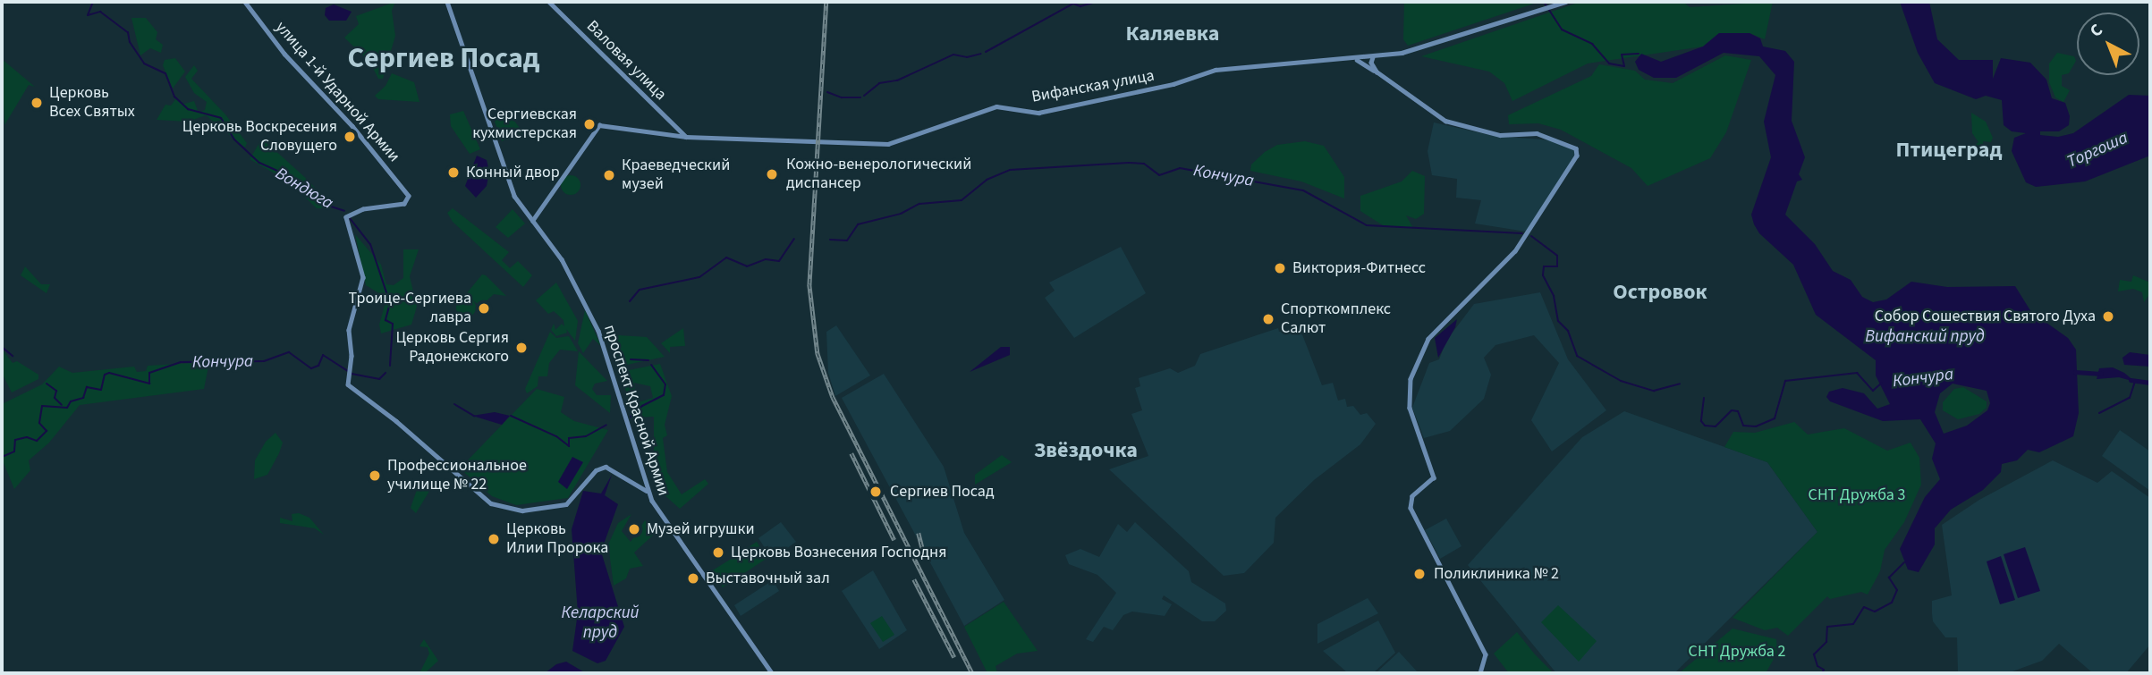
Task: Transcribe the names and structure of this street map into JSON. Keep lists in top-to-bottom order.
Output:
{
  "streets": {
    "main road": [
      "Валовая улица",
      "Вифанская улица",
      "улица 1-й Ударной Армии",
      "проспект Красной Армии"
    ]
  },
  "crossings": [
    ["Валовая улица", "Вифанская улица"],
    ["Вифанская улица", "проспект Красной Армии"],
    ["улица 1-й Ударной Армии", "проспект Красной Армии"]
  ],
  "districts": [
    "Каляевка",
    "Сергиев Посад",
    "Птицеград",
    "Островок",
    "Звёздочка"
  ],
  "water": [
    "Торгоша",
    "Кончура",
    "Вондюга",
    "Вифанский пруд",
    "Келарский пруд"
  ],
  "parks": ["СНТ Дружба 3", "СНТ Дружба 2"],
  "places": [
    "Церковь Всех Святых",
    "Сергиевская кухмистерская",
    "Церковь Воскресения Словущего",
    "Конный двор",
    "Кожно-венерологический диспансер",
    "Краеведческий музей",
    "Виктория-Фитнесс",
    "Троице-Сергиева лавра",
    "Собор Сошествия Святого Духа",
    "Спорткомплекс Салют",
    "Церковь Сергия Радонежского",
    "Профессиональное училище № 22",
    "Сергиев Посад",
    "Музей игрушки",
    "Церковь Илии Пророка",
    "Церковь Вознесения Господня",
    "Поликлиника № 2",
    "Выставочный зал"
  ],
  "north": "top left"
}
